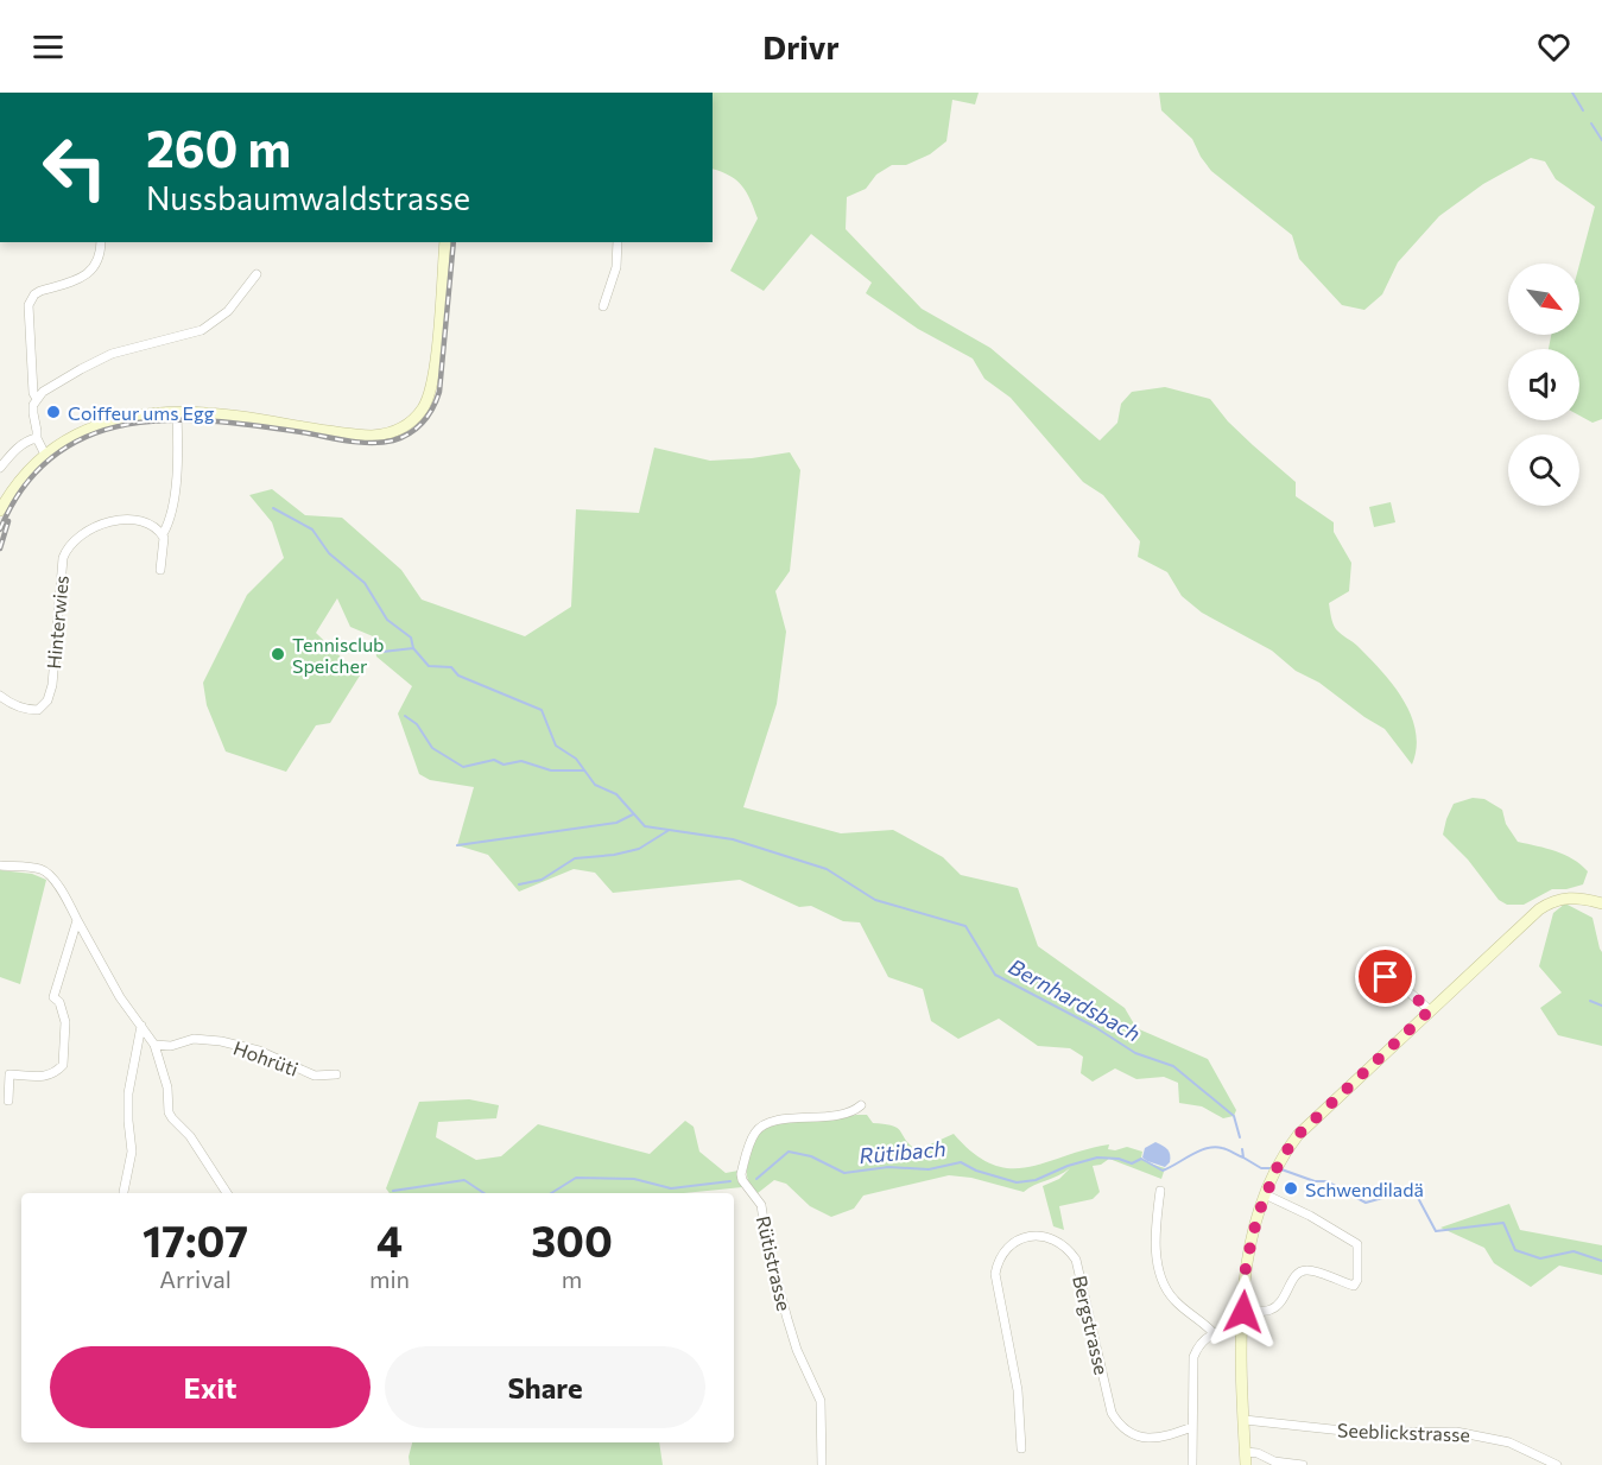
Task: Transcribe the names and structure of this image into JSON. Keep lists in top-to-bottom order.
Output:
{
  "streets": {
    "street": [
      "Hinterwies",
      "Hohrüti",
      "Rütistrasse",
      "Bergstrasse",
      "Seeblickstrasse"
    ]
  },
  "water": ["Bernhardsbach", "Rütibach"],
  "places": ["Coiffeur ums Egg", "Tennisclub Speicher", "Schwendiladä"],
  "north": "bottom right",
  "page": {
    "header": "Drivr",
    "turn": ["260 m", "Nussbaumwaldstrasse"],
    "eta": [
      "17:07",
      "Arrival",
      "4",
      "min",
      "300",
      "m"
    ],
    "buttons": ["Exit", "Share"]
  }
}
